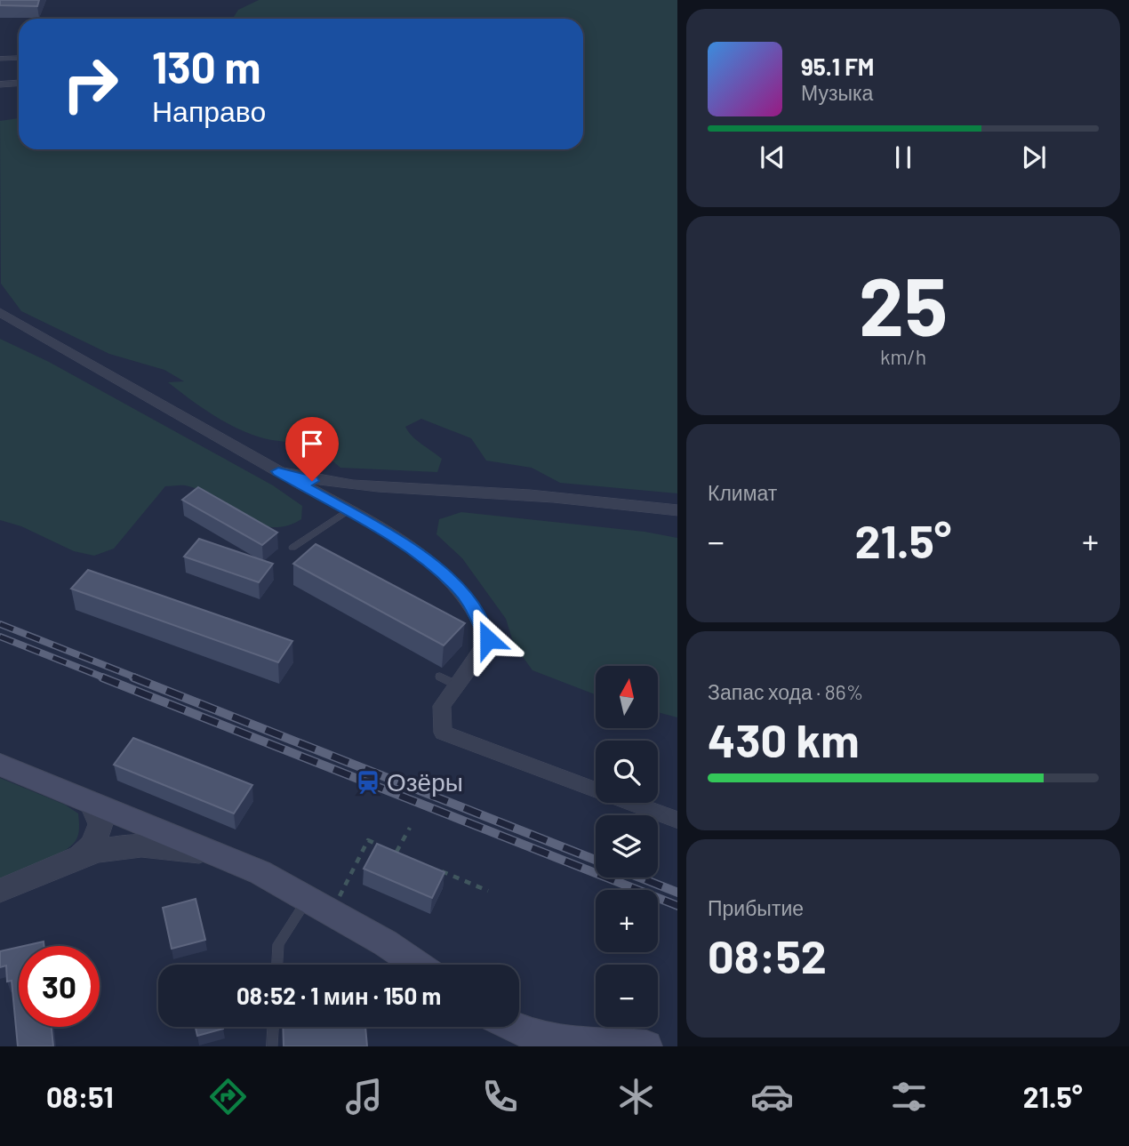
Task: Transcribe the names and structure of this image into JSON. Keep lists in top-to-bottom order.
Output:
{
  "places": {
    "station": ["Озёры"]
  },
  "north": "top",
  "page": {
    "turn": ["130 m", "Направо"],
    "song": ["95.1 FM", "Музыка"],
    "tile": [
      ["25", "km/h"],
      "Климат",
      ["Запас хода · 86%", "430 km"],
      ["Прибытие", "08:52"]
    ],
    "heat": ["−", "21.5°", "+"],
    "map_buttons": ["+", "−"],
    "limit": "30",
    "trip": "08:52 · 1 мин · 150 m",
    "tabs": ["08:51", "21.5°"]
  }
}
